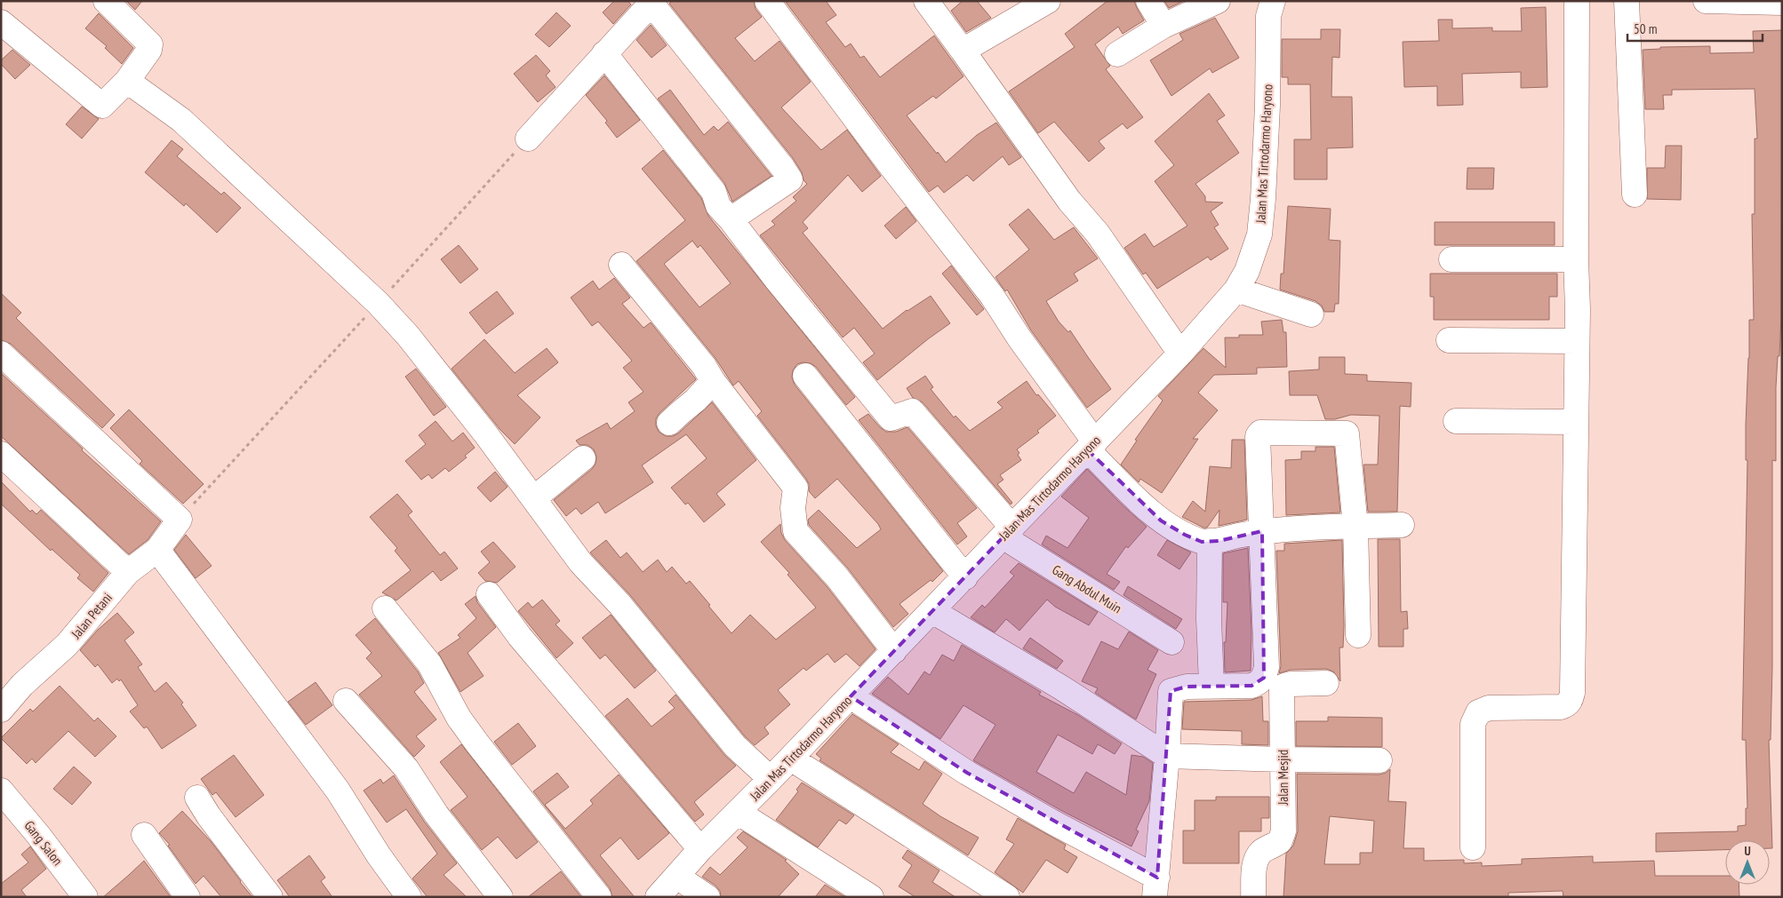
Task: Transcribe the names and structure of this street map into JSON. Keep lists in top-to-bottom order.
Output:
{
  "streets": {
    "street": [
      "Jalan Mas Tirtodarmo Haryono",
      "Gang Abdul Muin",
      "Jalan Petani",
      "Jalan Mesjid",
      "Gang Salon"
    ]
  },
  "crossings": [
    ["Jalan Mas Tirtodarmo Haryono", "Gang Abdul Muin"]
  ],
  "scale_bar": "50 m",
  "north": "top"
}
